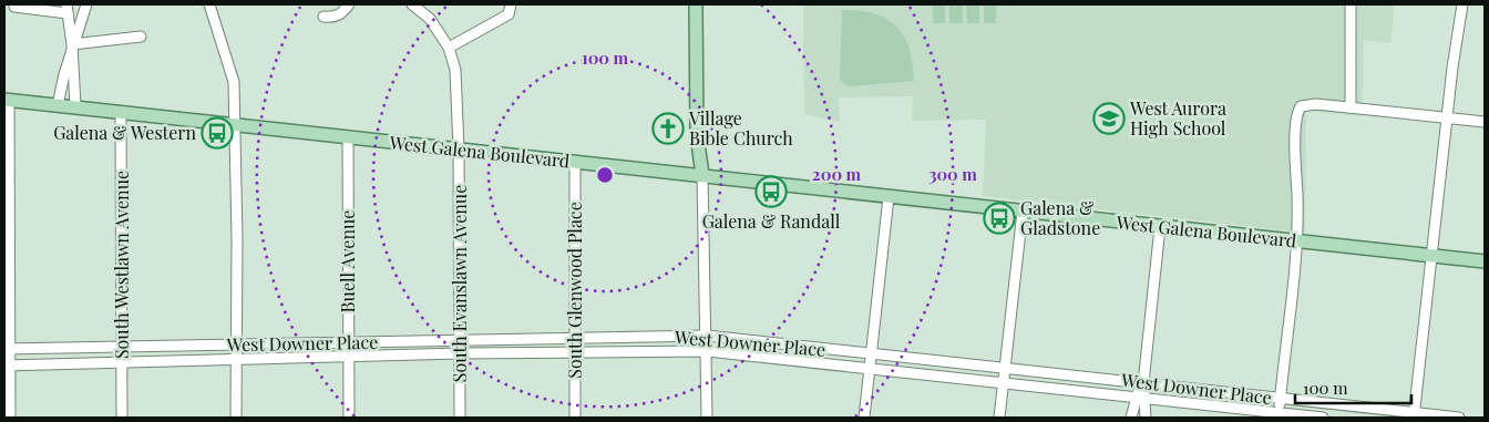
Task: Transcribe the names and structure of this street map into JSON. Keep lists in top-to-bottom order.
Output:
{
  "streets": {
    "main road": ["West Galena Boulevard"],
    "street": [
      "Buell Avenue",
      "South Westlawn Avenue",
      "South Evanslawn Avenue",
      "South Glenwood Place",
      "West Downer Place"
    ]
  },
  "crossings": [
    ["West Galena Boulevard", "Buell Avenue"],
    ["West Galena Boulevard", "South Westlawn Avenue"],
    ["West Galena Boulevard", "South Evanslawn Avenue"],
    ["West Galena Boulevard", "South Glenwood Place"],
    ["Buell Avenue", "West Downer Place"],
    ["South Westlawn Avenue", "West Downer Place"],
    ["South Evanslawn Avenue", "West Downer Place"],
    ["South Glenwood Place", "West Downer Place"]
  ],
  "places": {
    "school or university": ["West Aurora High School"],
    "church": ["Village Bible Church"],
    "bus stop": ["Galena & Western", "Galena & Randall", "Galena & Gladstone"]
  },
  "scale_bar": "100 m",
  "rings": ["100 m", "200 m", "300 m"]
}
